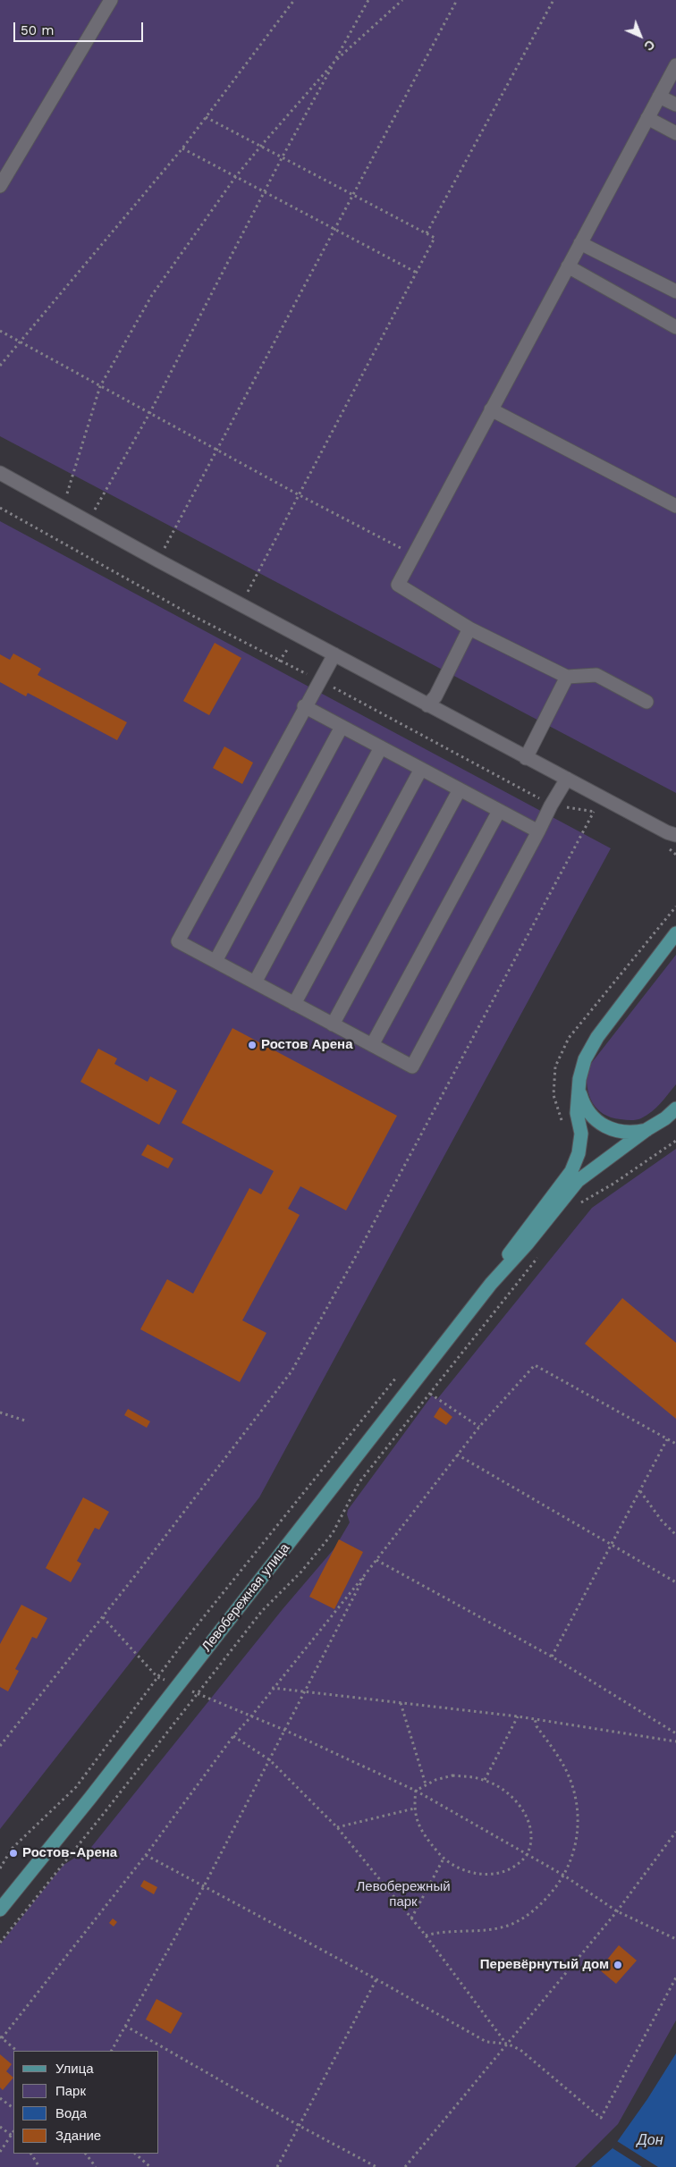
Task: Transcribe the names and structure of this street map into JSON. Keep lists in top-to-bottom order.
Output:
{
  "streets": {
    "main road": ["Левобережная улица"]
  },
  "water": ["Дон"],
  "parks": ["Левобережный парк"],
  "places": ["Ростов Арена", "Ростов-Арена", "Перевёрнутый дом"],
  "legend": [
    "Улица",
    "Парк",
    "Вода",
    "Здание"
  ],
  "scale_bar": "50 m",
  "north": "bottom right"
}
